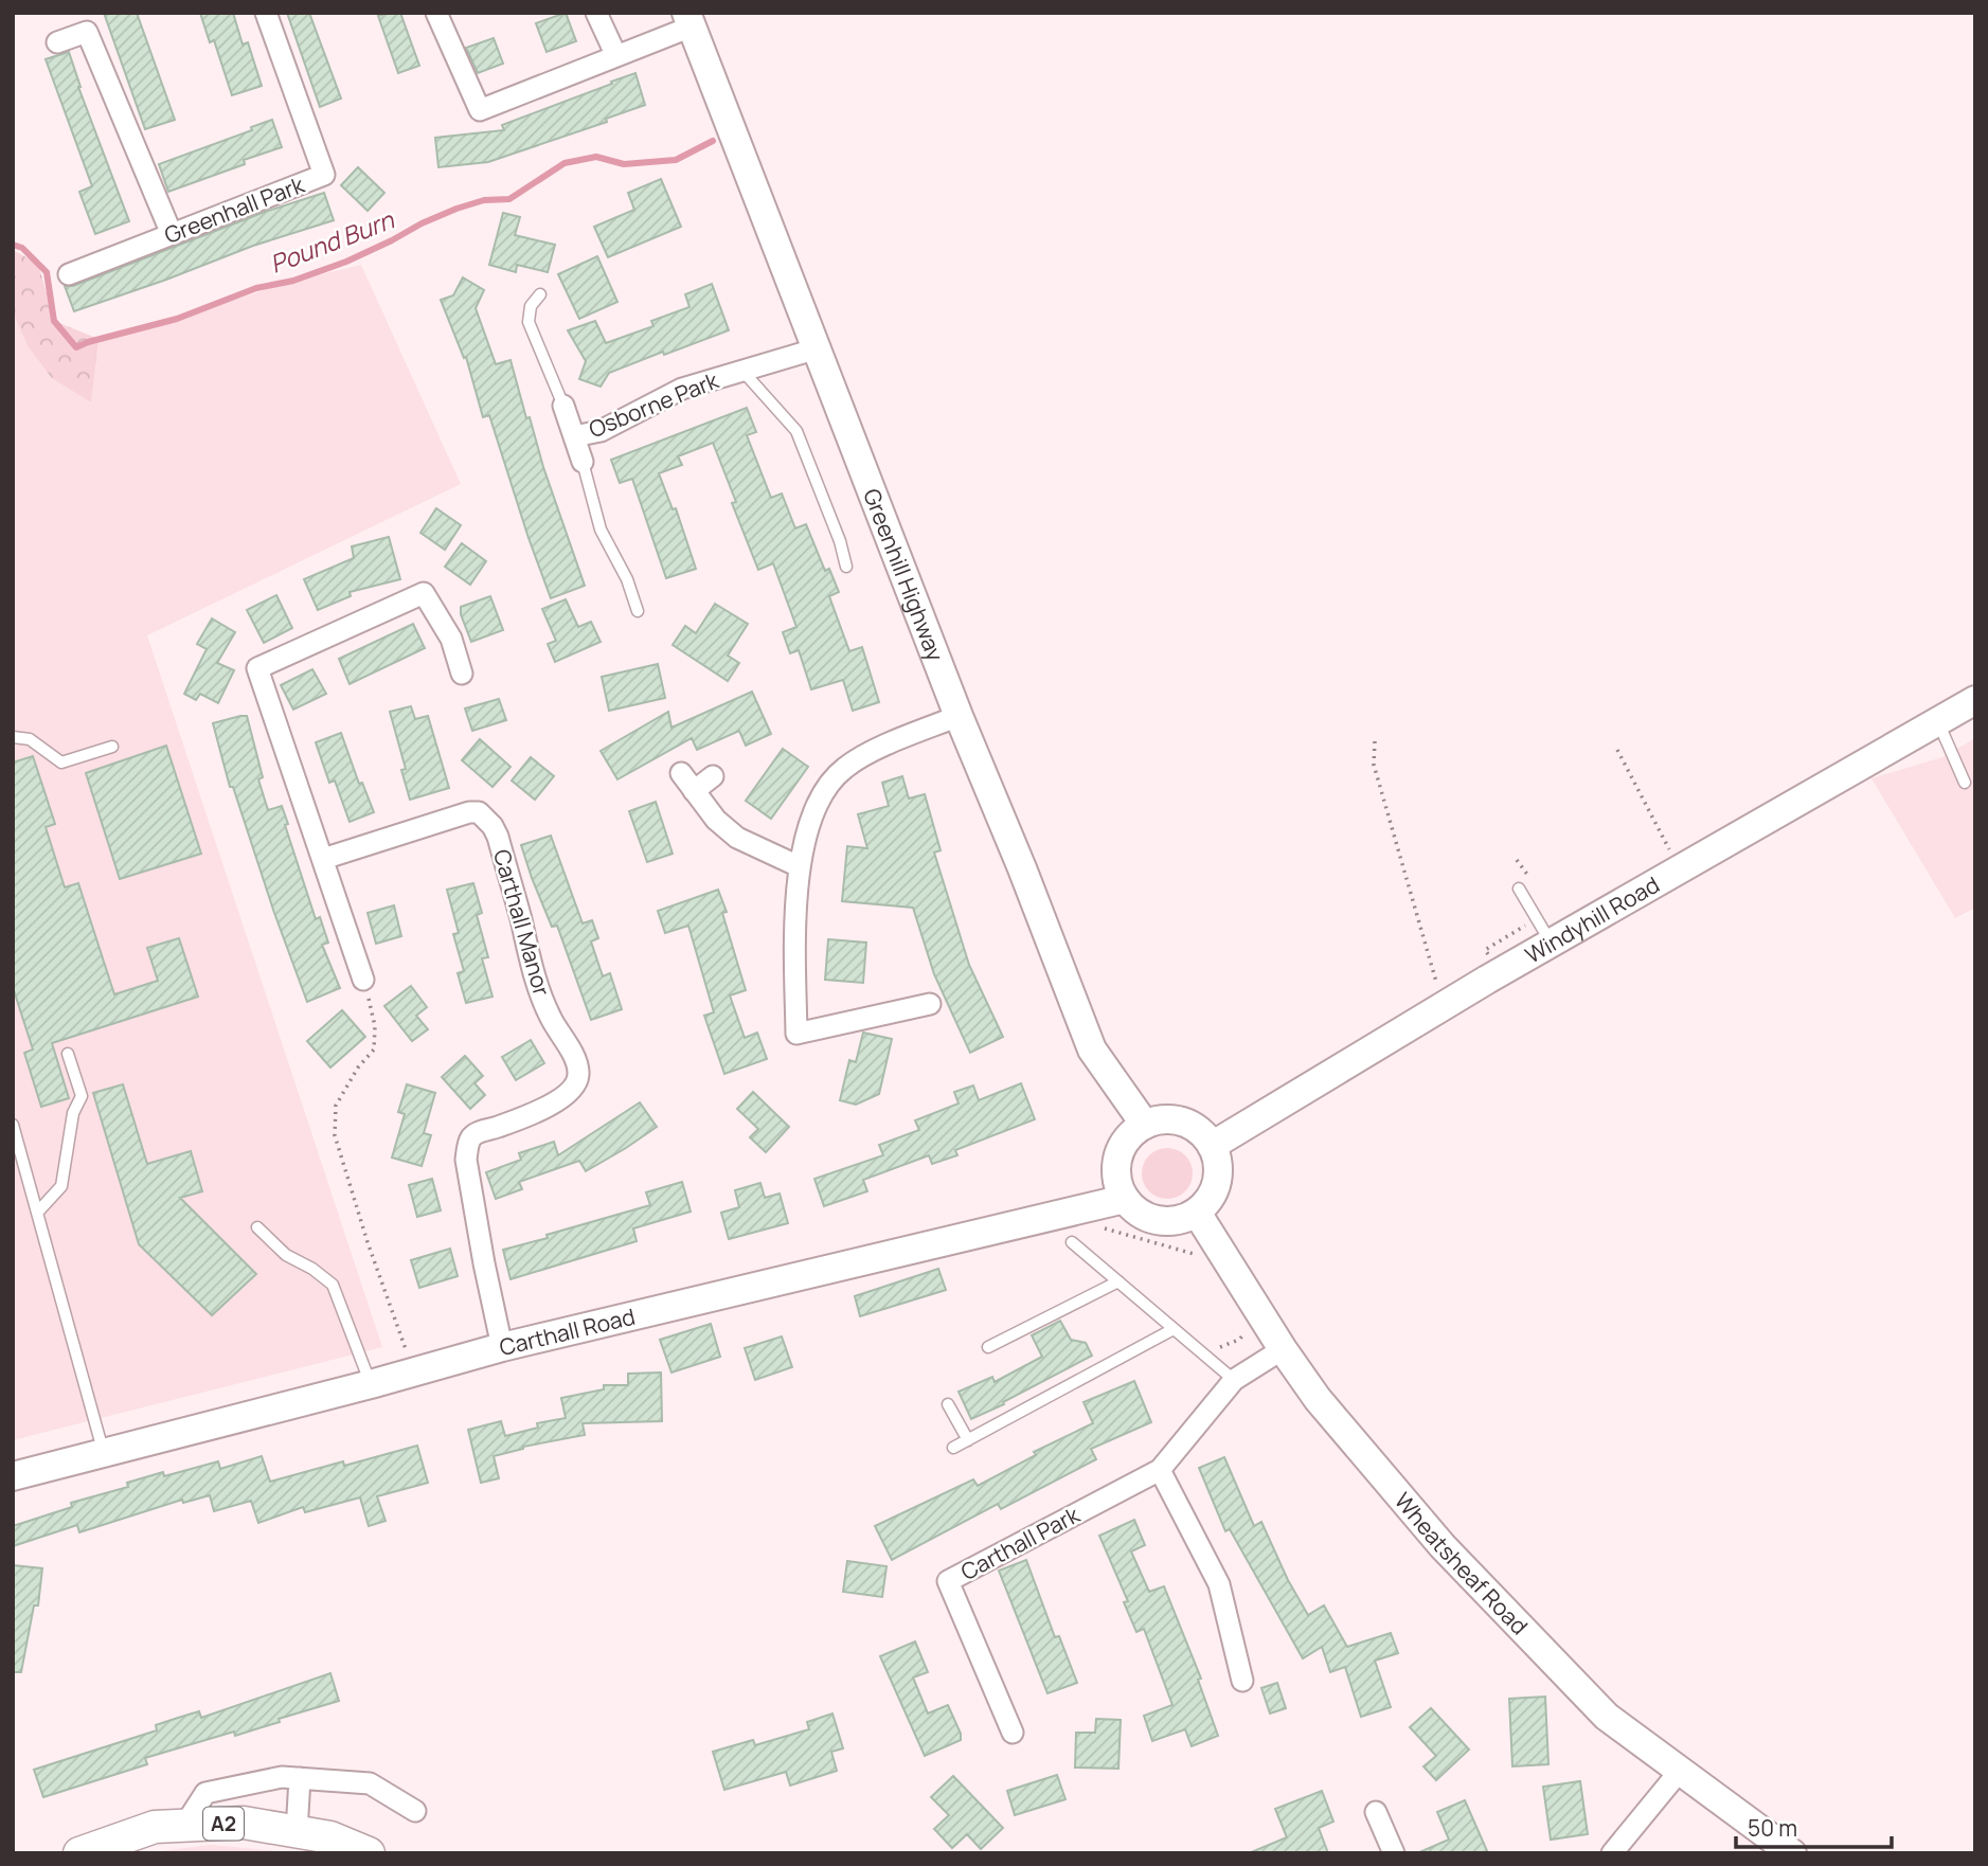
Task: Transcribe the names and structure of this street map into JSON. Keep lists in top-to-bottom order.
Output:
{
  "streets": {
    "main road": [
      "Greenhill Highway",
      "Windyhill Road",
      "Carthall Road",
      "Wheatsheaf Road",
      "A2"
    ],
    "street": [
      "Greenhall Park",
      "Osborne Park",
      "Carthall Manor",
      "Carthall Park"
    ]
  },
  "crossings": [
    ["Osborne Park", "Greenhill Highway"],
    ["Greenhill Highway", "Windyhill Road"],
    ["Greenhill Highway", "Carthall Road"],
    ["Greenhill Highway", "Wheatsheaf Road"],
    ["Windyhill Road", "Carthall Road"],
    ["Windyhill Road", "Wheatsheaf Road"],
    ["Carthall Manor", "Carthall Road"],
    ["Carthall Road", "Wheatsheaf Road"],
    ["Carthall Park", "Wheatsheaf Road"]
  ],
  "water": ["Pound Burn"],
  "scale_bar": "50 m"
}
